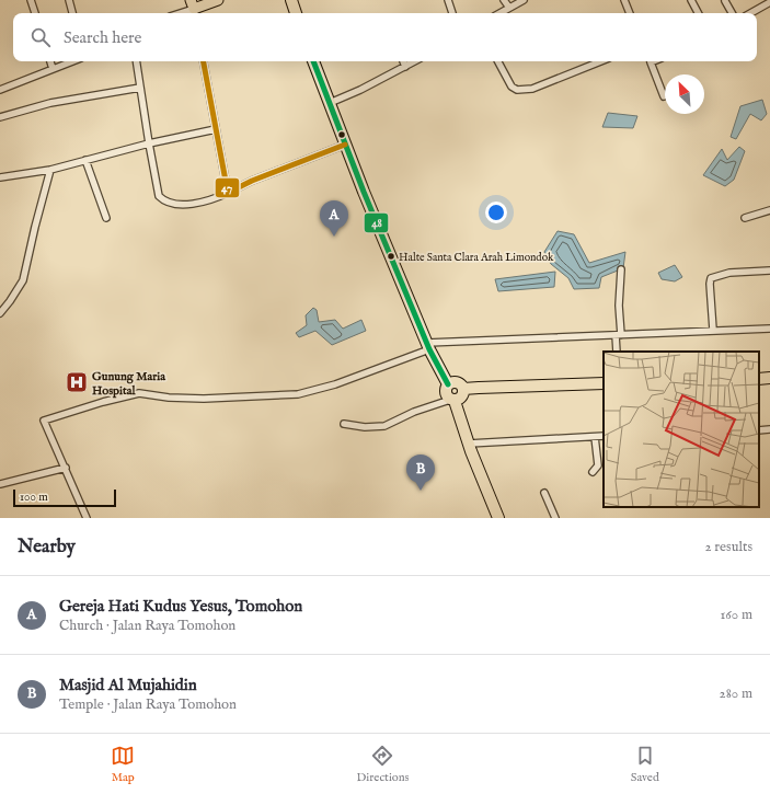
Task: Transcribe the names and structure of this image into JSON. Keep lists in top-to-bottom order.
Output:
{
  "places": {
    "other": ["Halte Santa Clara Arah Limondok"],
    "hospital": ["Gunung Maria Hospital"]
  },
  "lines": ["transit line 48", "transit line 47"],
  "scale_bar": "100 m",
  "north": "top left",
  "page": {
    "search": "Search here",
    "pins": ["A", "B"],
    "scale": "100 m",
    "heading": ["Nearby", "2 results"],
    "list": [
      {
        "mark": "A",
        "name": "Gereja Hati Kudus Yesus, Tomohon",
        "note": "Church · Jalan Raya Tomohon",
        "value": "160 m"
      },
      {
        "mark": "B",
        "name": "Masjid Al Mujahidin",
        "note": "Temple · Jalan Raya Tomohon",
        "value": "280 m"
      }
    ],
    "nav": ["Map", "Directions", "Saved"]
  }
}
